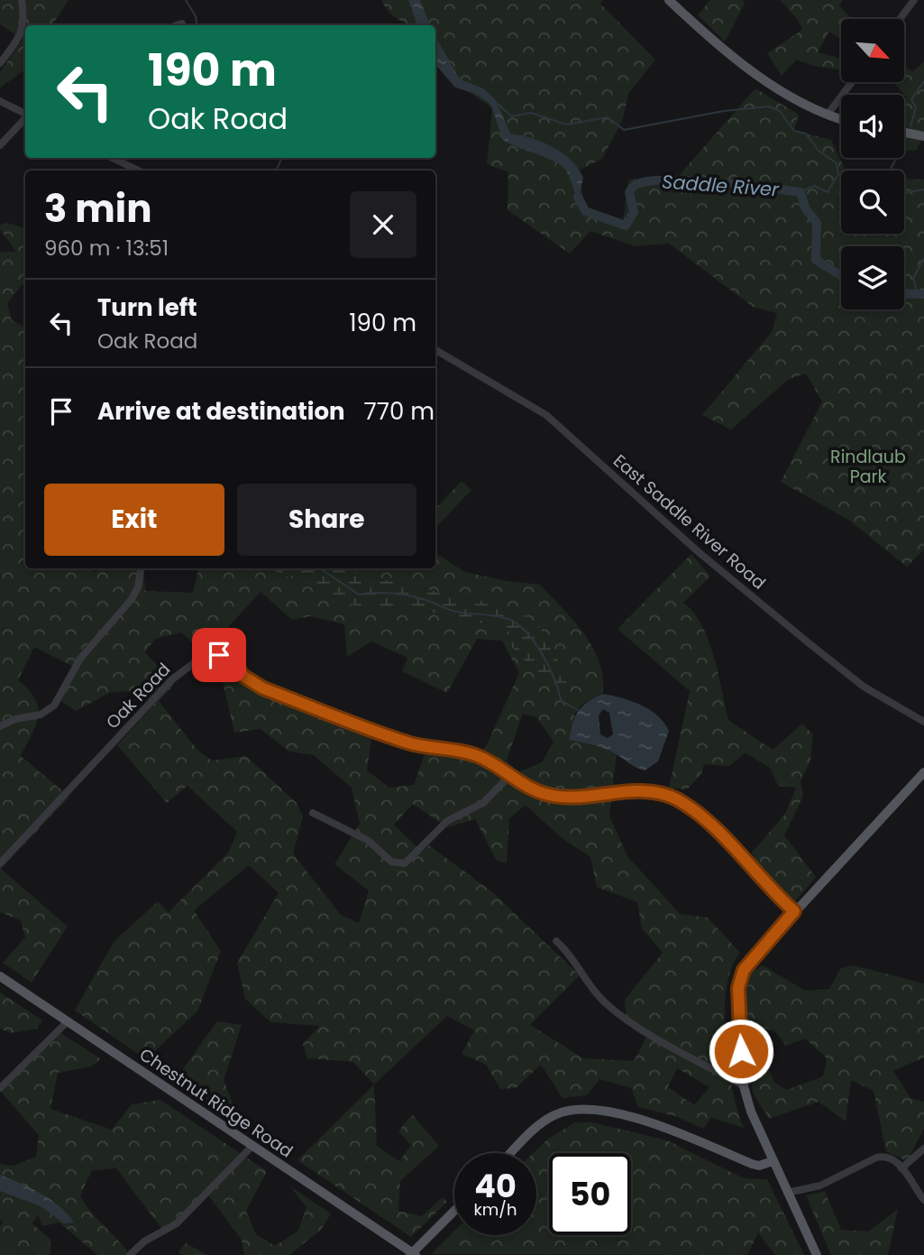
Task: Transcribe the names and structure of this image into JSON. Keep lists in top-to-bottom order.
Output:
{
  "streets": {
    "main road": ["Chestnut Ridge Road"],
    "street": ["East Saddle River Road", "Oak Road"]
  },
  "water": ["Saddle River"],
  "parks": ["Rindlaub Park"],
  "north": "bottom right",
  "page": {
    "turn": ["190 m", "Oak Road"],
    "heading": ["3 min", "960 m · 13:51"],
    "list": [
      {
        "name": "Turn left",
        "note": "Oak Road",
        "value": "190 m"
      },
      {
        "name": "Arrive at destination",
        "value": "770 m"
      }
    ],
    "buttons": ["Exit", "Share"],
    "speed": "40 km/h",
    "limit": "50"
  }
}
